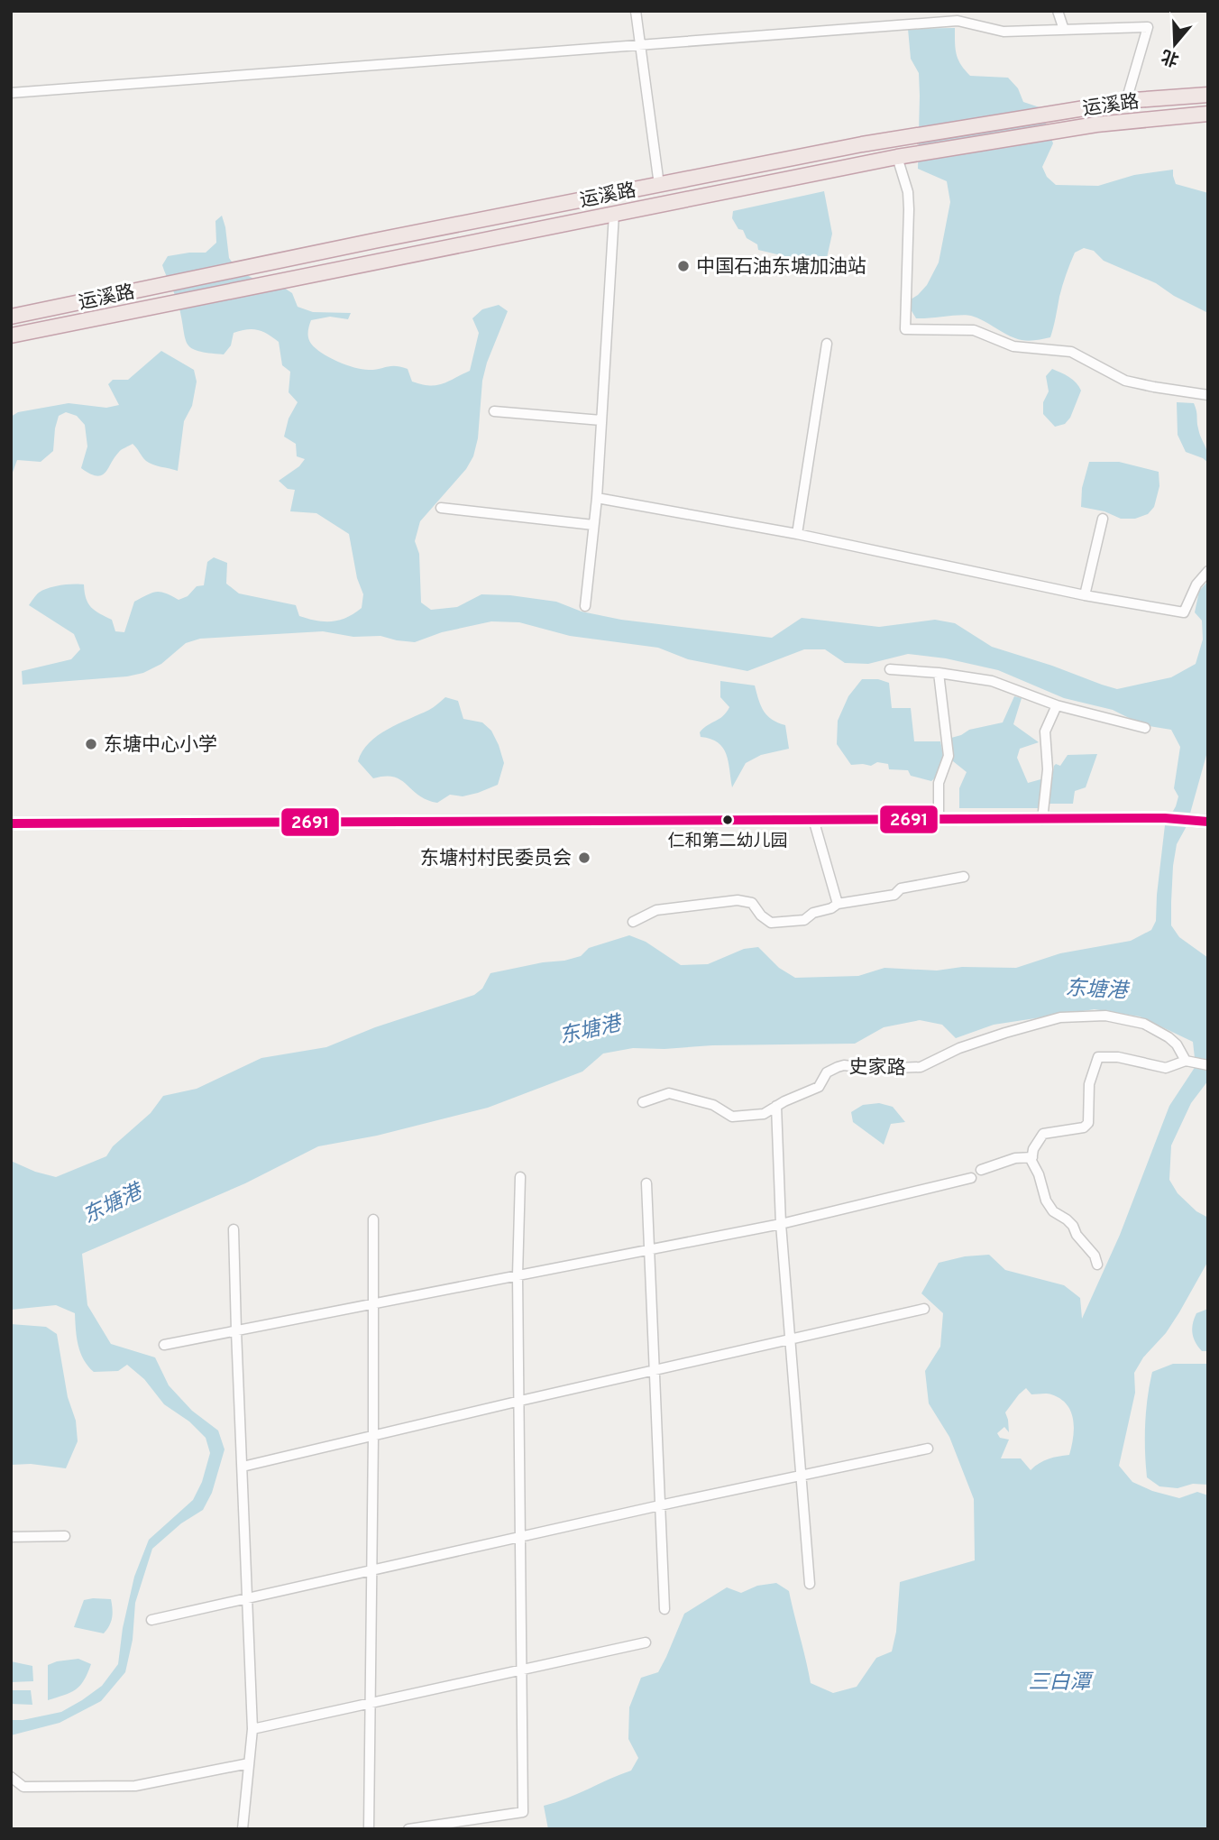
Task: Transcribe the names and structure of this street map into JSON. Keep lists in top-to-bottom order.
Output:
{
  "streets": {
    "highway": ["运溪路"],
    "street": ["史家路"]
  },
  "water": ["东塘港", "三白潭"],
  "places": [
    "中国石油东塘加油站",
    "东塘中心小学",
    "仁和第二幼儿园",
    "东塘村村民委员会"
  ],
  "lines": ["transit line 2691"],
  "north": "bottom"
}
